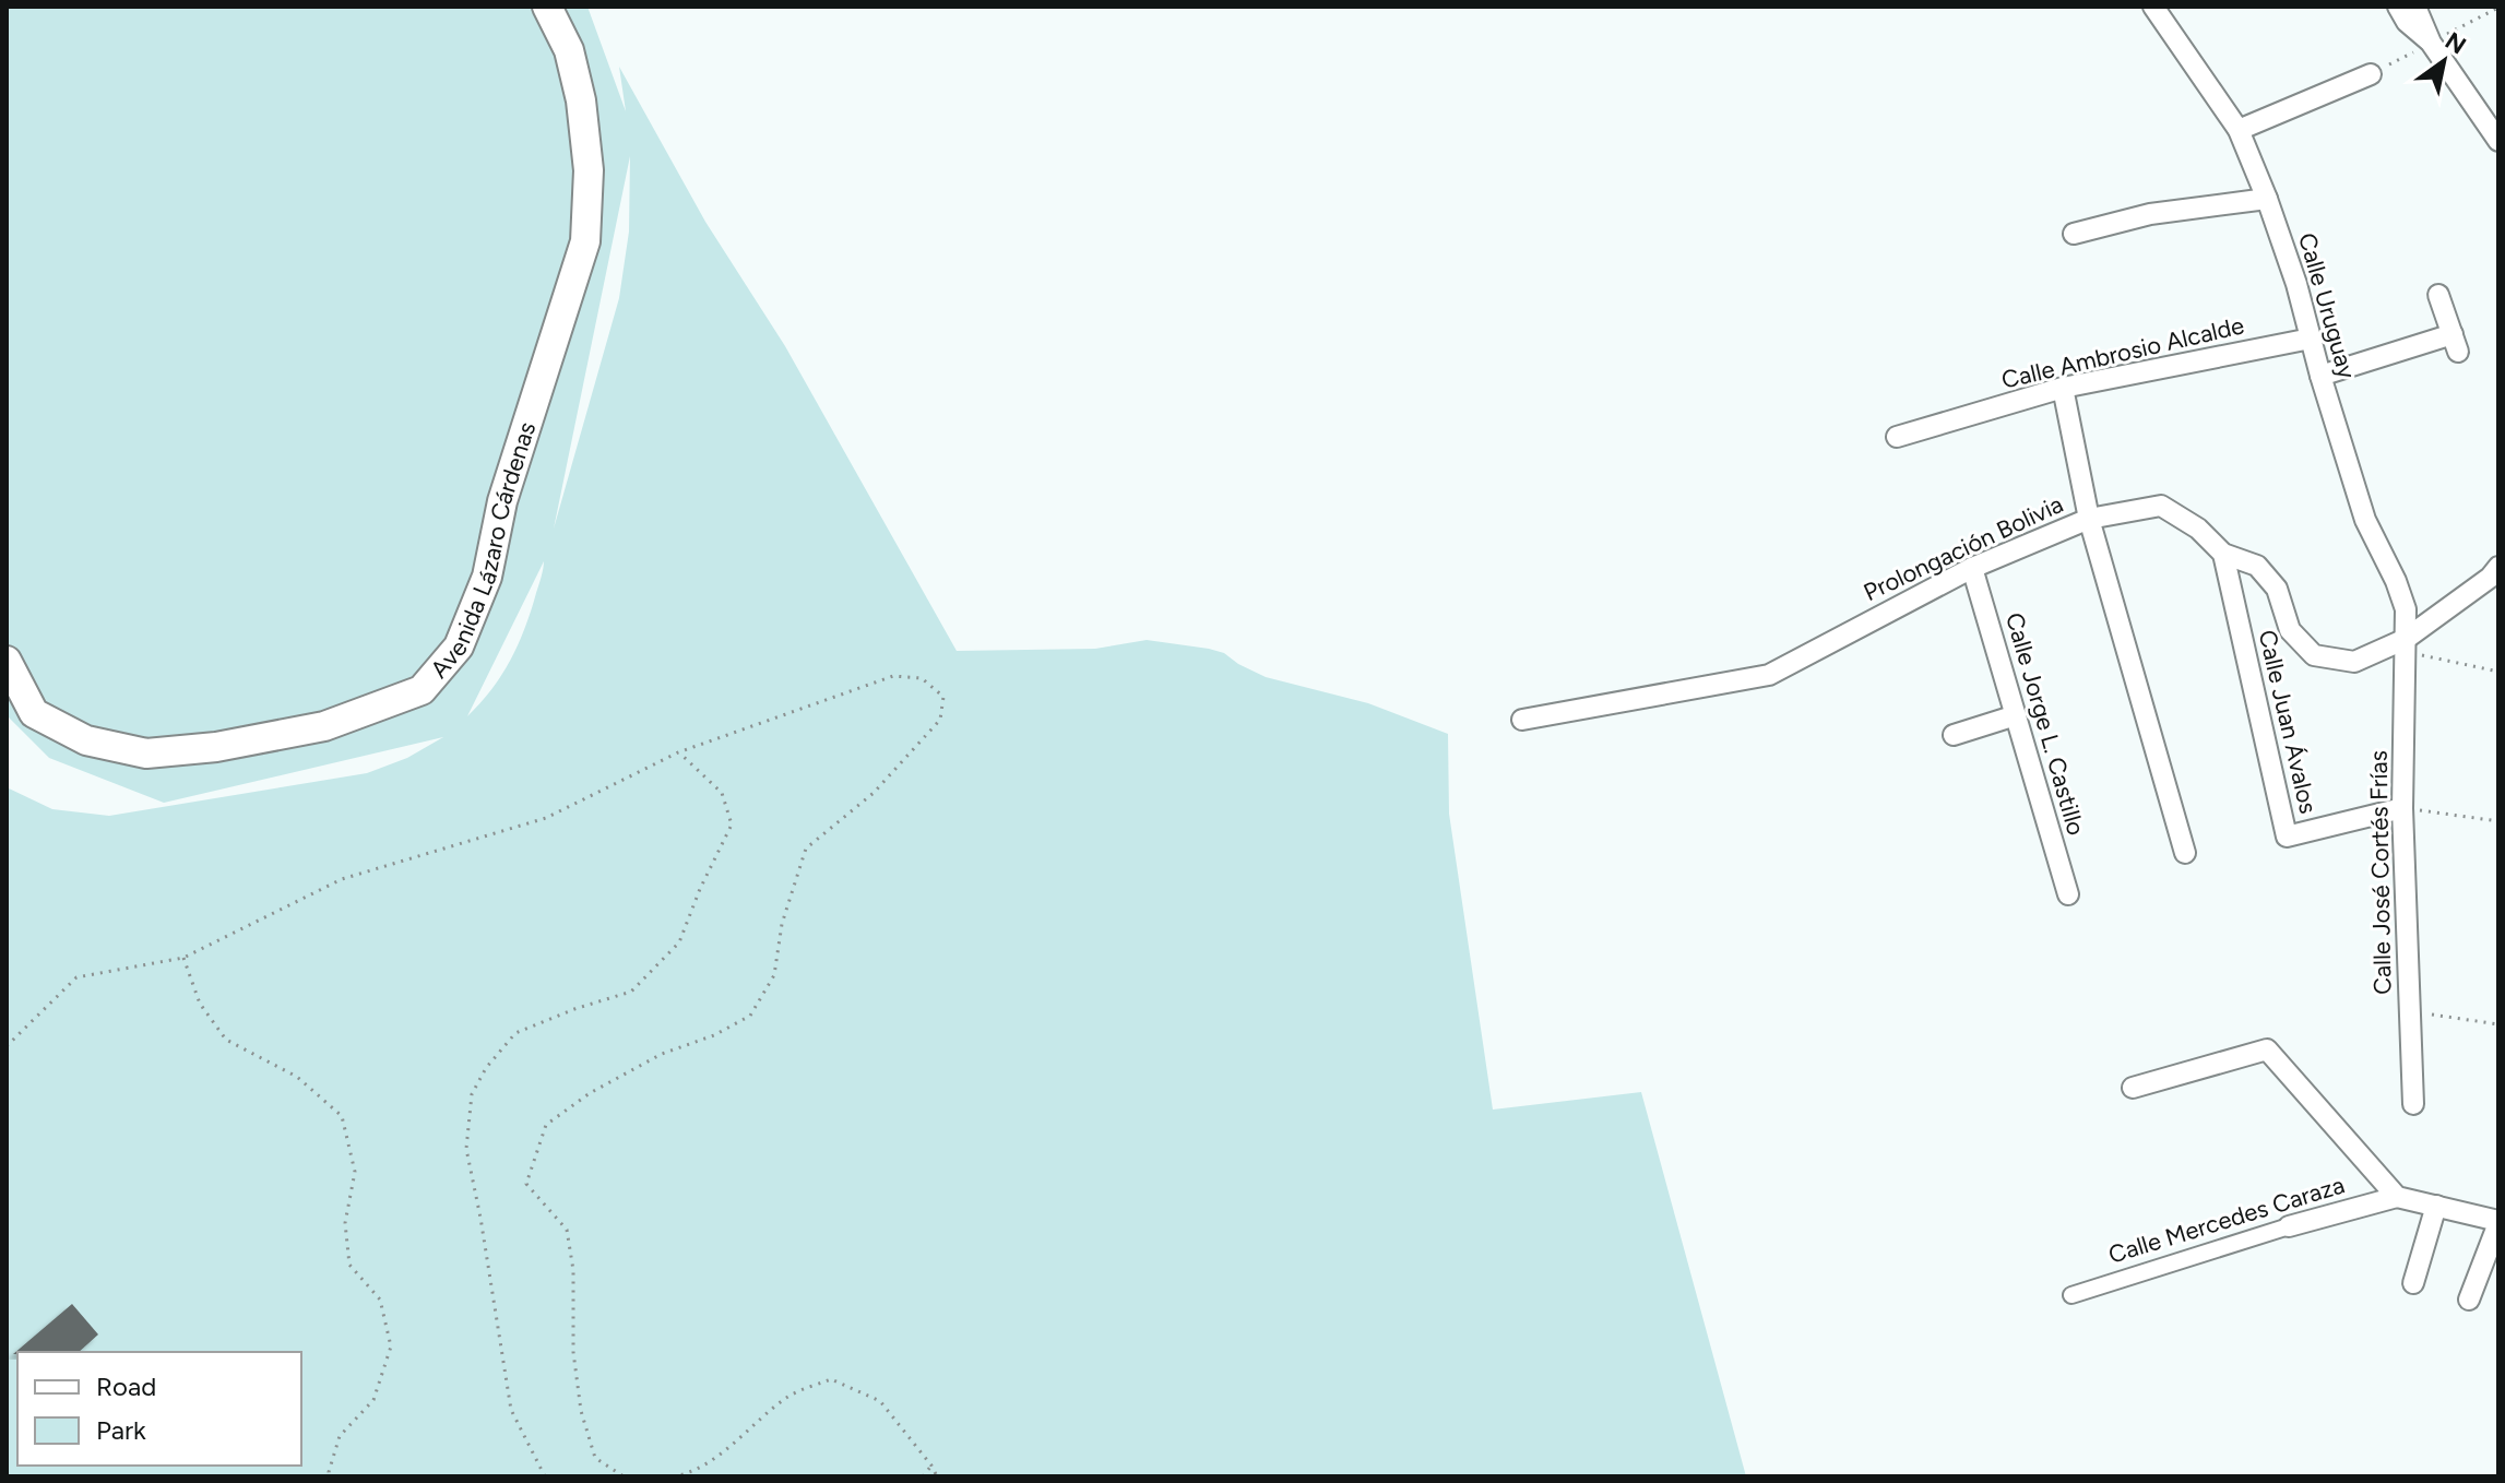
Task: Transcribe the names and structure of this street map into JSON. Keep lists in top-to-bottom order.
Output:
{
  "streets": {
    "main road": ["Avenida Lázaro Cárdenas"],
    "street": [
      "Calle Uruguay",
      "Calle Ambrosio Alcalde",
      "Prolongación Bolivia",
      "Calle Juan Ávalos",
      "Calle Jorge L. Castillo",
      "Calle José Cortés Frías",
      "Calle Mercedes Caraza"
    ]
  },
  "crossings": [
    ["Calle Uruguay", "Calle Ambrosio Alcalde"],
    ["Calle Uruguay", "Prolongación Bolivia"],
    ["Calle Uruguay", "Calle José Cortés Frías"],
    ["Prolongación Bolivia", "Calle Juan Ávalos"],
    ["Prolongación Bolivia", "Calle Jorge L. Castillo"],
    ["Prolongación Bolivia", "Calle José Cortés Frías"],
    ["Calle Juan Ávalos", "Calle José Cortés Frías"]
  ],
  "legend": ["Road", "Park"],
  "north": "top right"
}
